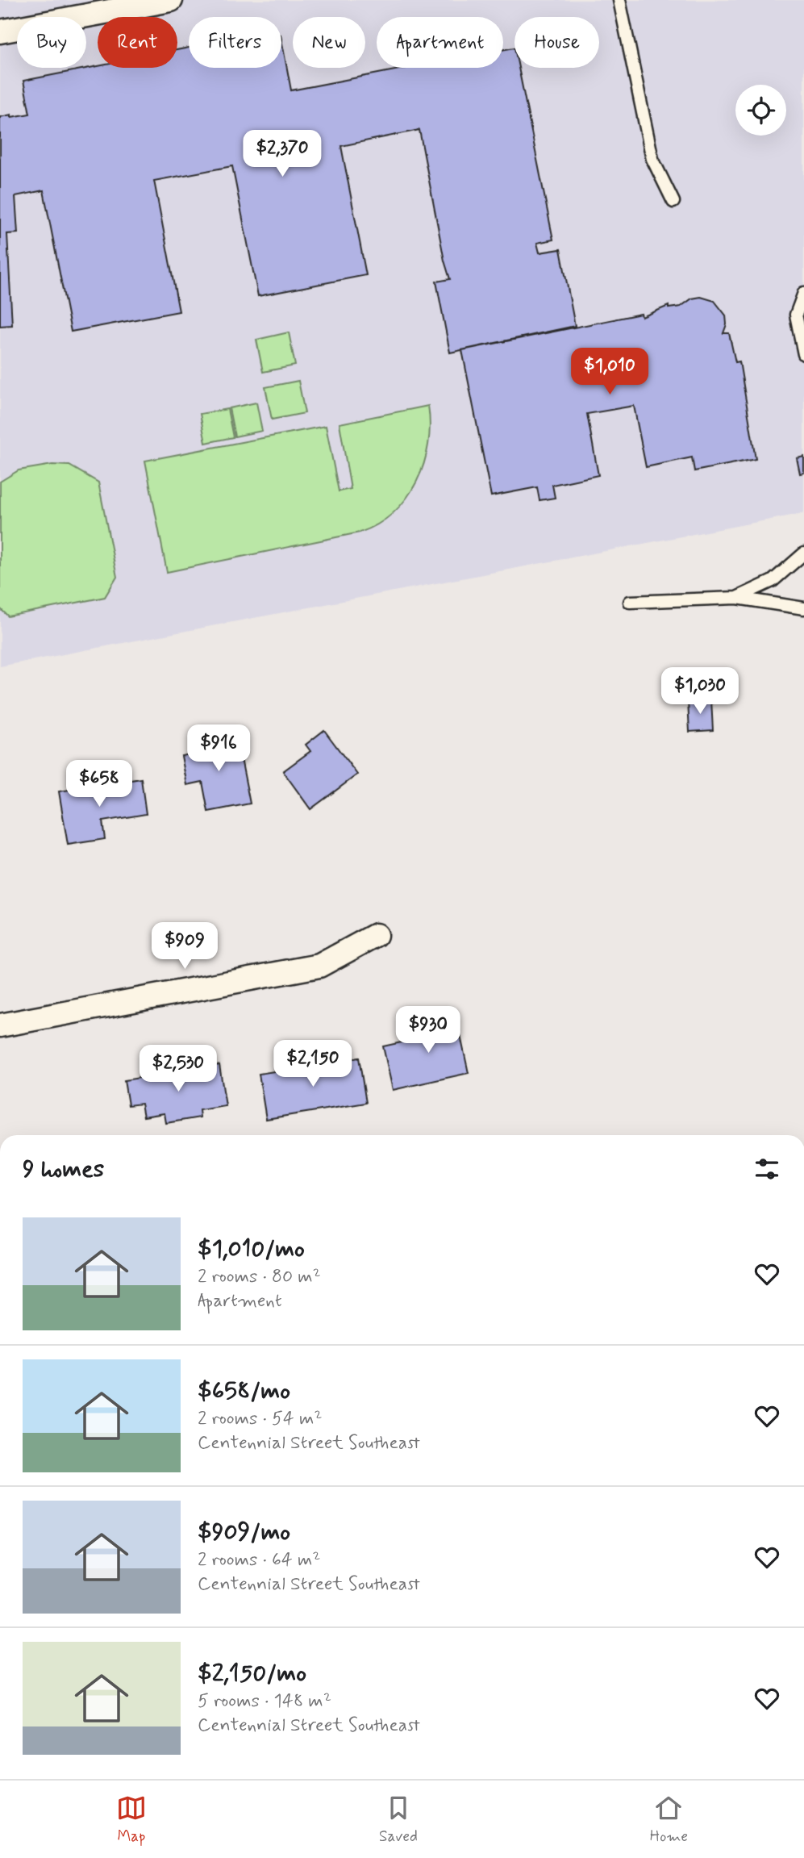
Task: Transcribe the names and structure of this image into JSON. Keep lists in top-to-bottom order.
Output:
{
  "page": {
    "chip": [
      "Buy",
      "Rent",
      "Filters",
      "New",
      "Apartment",
      "House"
    ],
    "price": [
      "$2,370",
      "$1,010",
      "$1,030",
      "$916",
      "$658",
      "$909",
      "$930",
      "$2,150",
      "$2,530"
    ],
    "heading": "9 homes",
    "list": [
      {
        "name": "$1,010/mo",
        "note": "2 rooms · 80 m² · Apartment"
      },
      {
        "name": "$658/mo",
        "note": "2 rooms · 54 m² · Centennial Street Southeast"
      },
      {
        "name": "$909/mo",
        "note": "2 rooms · 64 m² · Centennial Street Southeast"
      },
      {
        "name": "$2,150/mo",
        "note": "5 rooms · 148 m² · Centennial Street Southeast"
      }
    ],
    "tabs": ["Map", "Saved", "Home"]
  }
}
